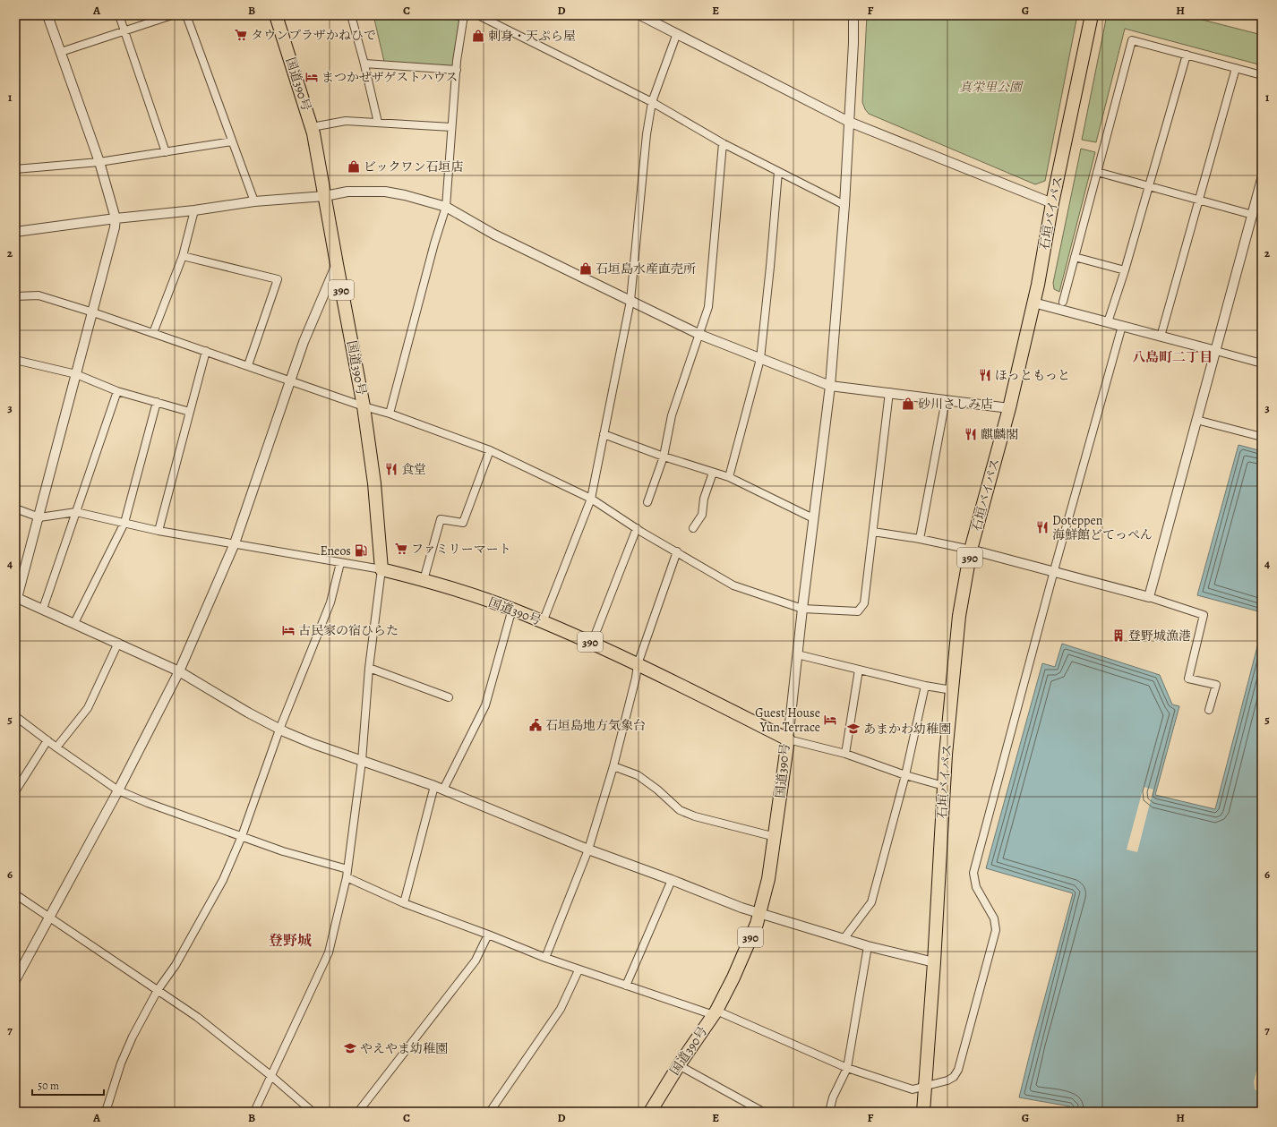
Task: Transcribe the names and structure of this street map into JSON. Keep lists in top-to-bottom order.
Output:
{
  "streets": {
    "highway": ["国道390号", "石垣バイパス", "390"]
  },
  "districts": ["八島町二丁目", "登野城"],
  "parks": ["真栄里公園"],
  "places": {
    "supermarket": ["タウンプラザかねひで", "ファミリーマート"],
    "shop": [
      "刺身・天ぷら屋",
      "ビックワン石垣店",
      "石垣島水産直売所",
      "砂川さしみ店"
    ],
    "hotel": ["まつかぜザゲストハウス", "古民家の宿ひらた", "Guest House Yun Terrace"],
    "restaurant": [
      "ほっともっと",
      "麒麟閣",
      "食堂",
      "Doteppen 海鮮館どてっぺん"
    ],
    "fuel station": ["Eneos"],
    "building": ["登野城漁港"],
    "public building": ["石垣島地方気象台"],
    "school or university": ["あまかわ幼稚園", "やえやま幼稚園"]
  },
  "scale_bar": "50 m",
  "grid": {
    "columns": [
      "A",
      "B",
      "C",
      "D",
      "E",
      "F",
      "G",
      "H"
    ],
    "rows": [
      "1",
      "2",
      "3",
      "4",
      "5",
      "6",
      "7"
    ]
  }
}
